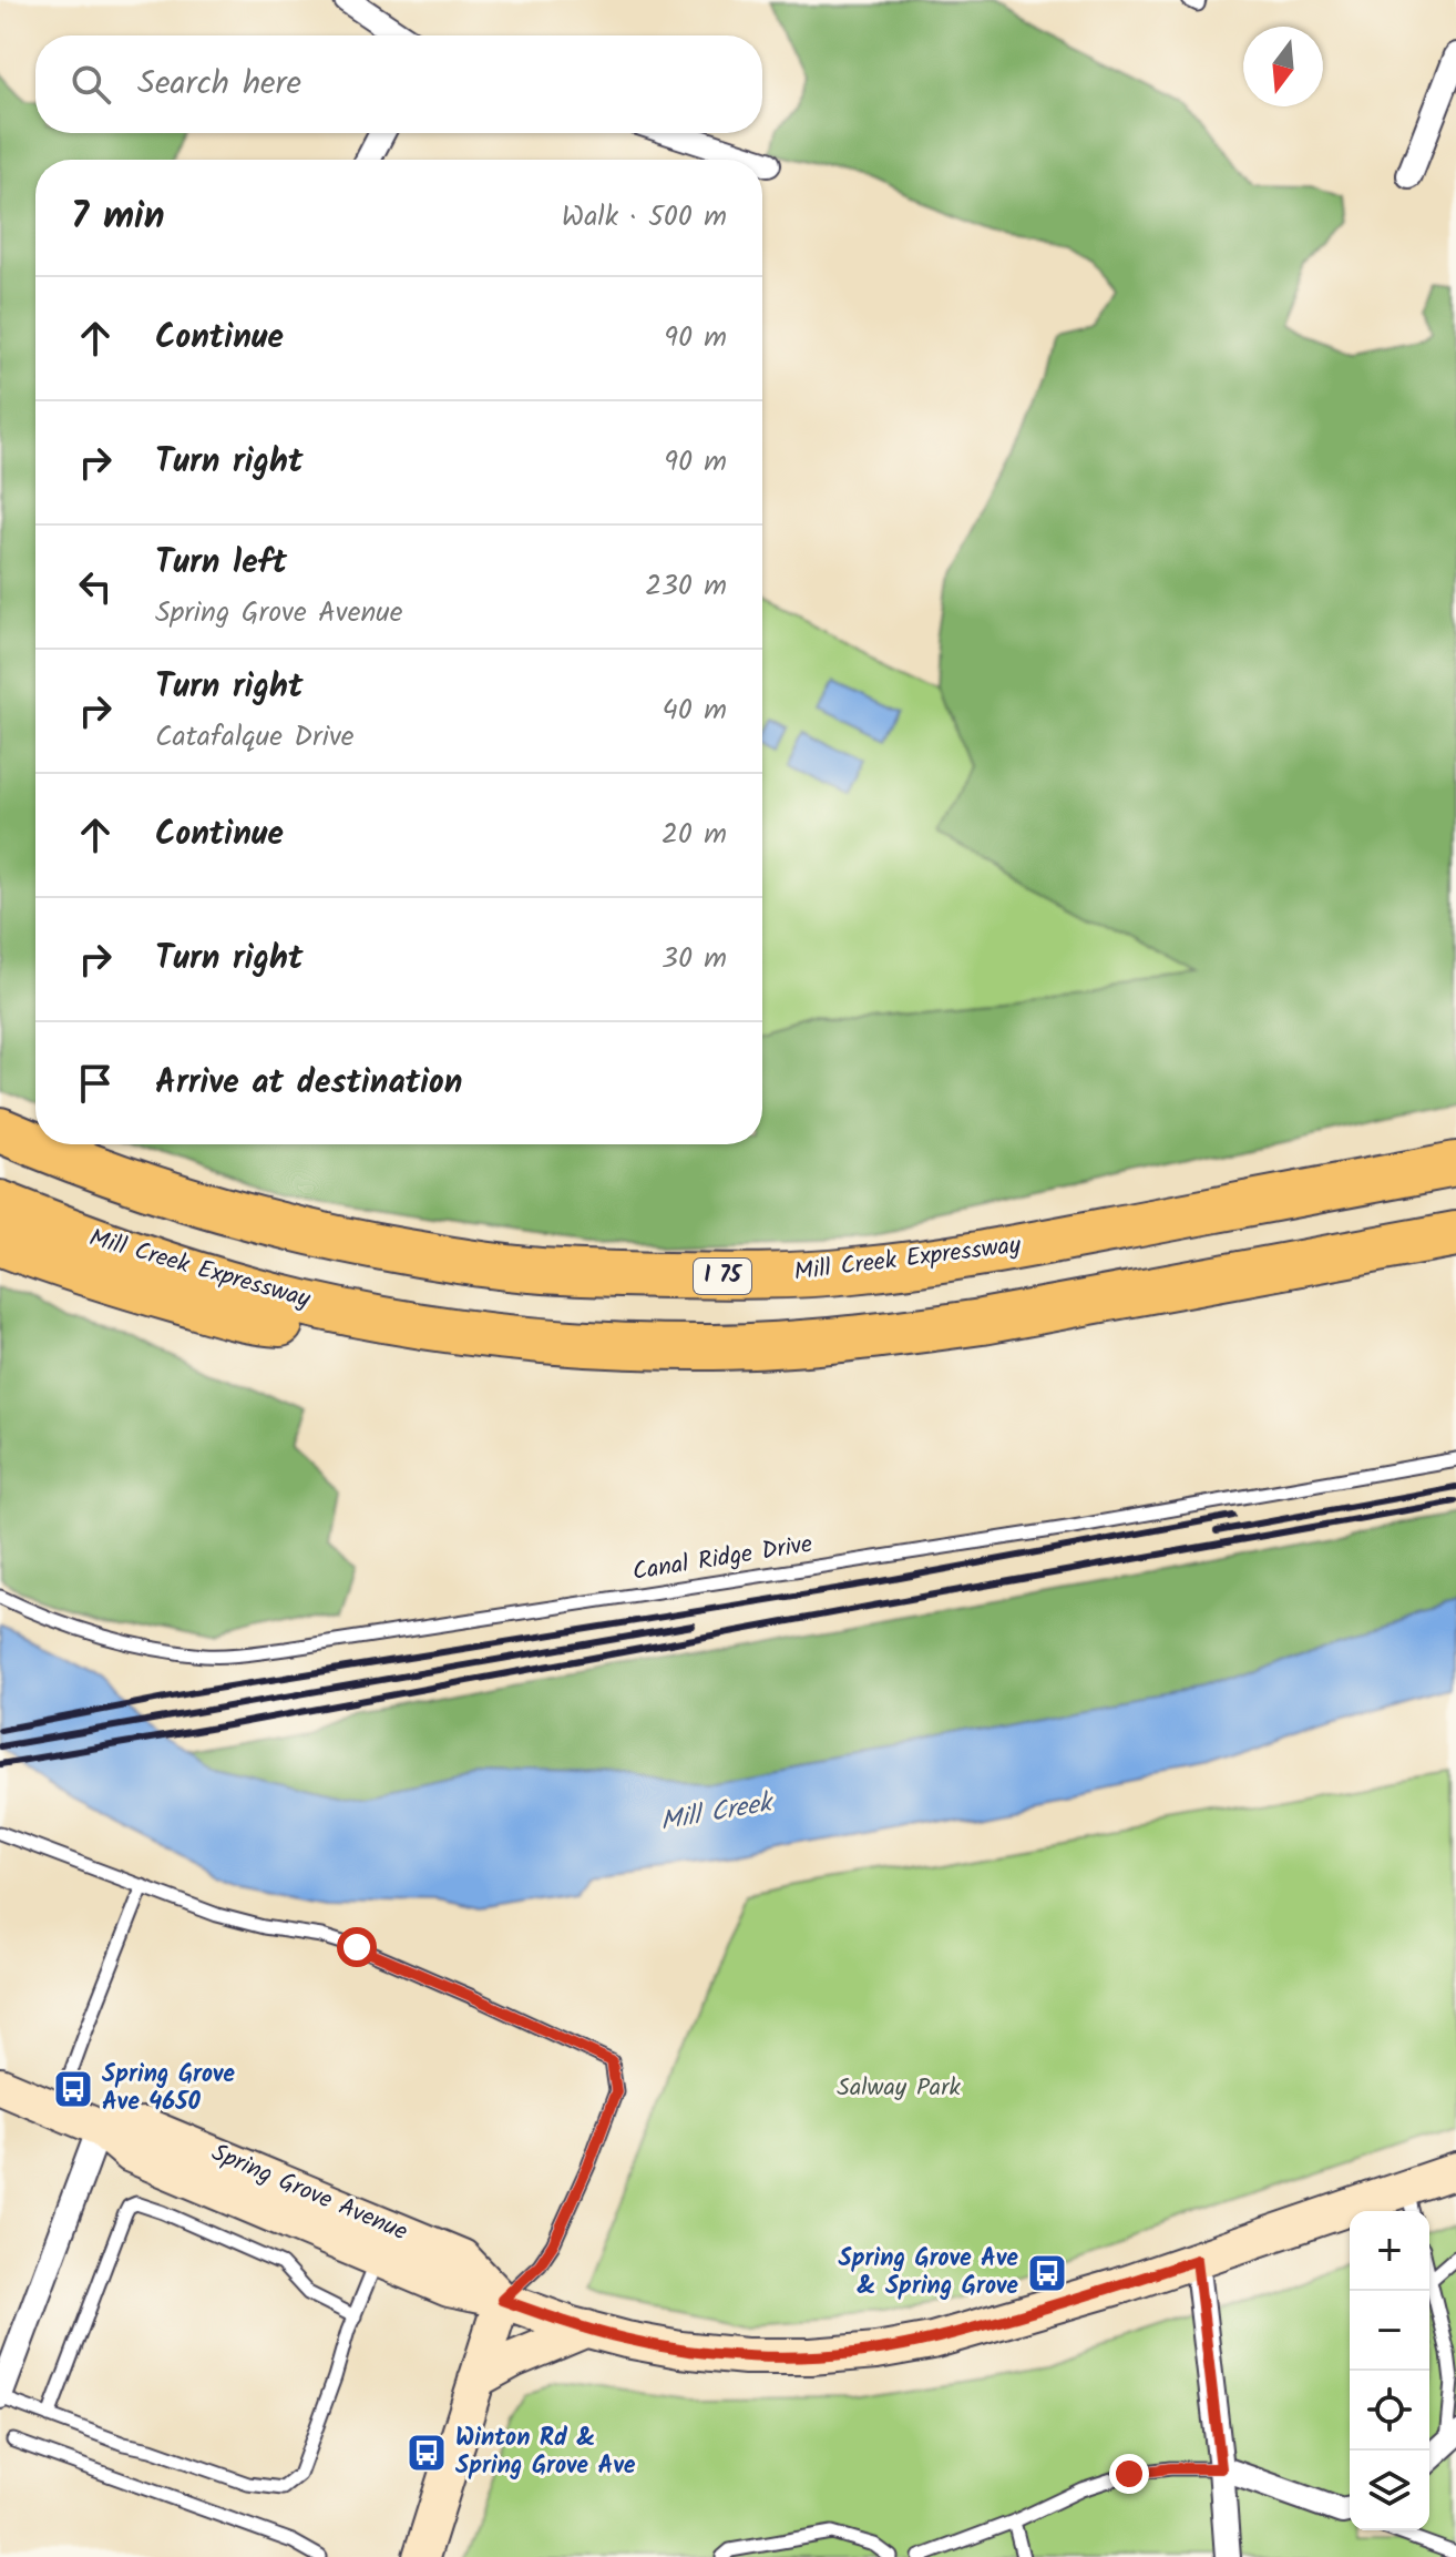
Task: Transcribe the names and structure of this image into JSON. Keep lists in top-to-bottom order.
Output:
{
  "streets": {
    "highway": ["Mill Creek Expressway", "I 75"],
    "main road": ["Spring Grove Avenue"],
    "lane": ["Canal Ridge Drive"]
  },
  "water": ["Mill Creek"],
  "parks": ["Salway Park"],
  "places": {
    "bus stop": ["Spring Grove Ave 4650", "Spring Grove Ave & Spring Grove", "Winton Rd & Spring Grove Ave"]
  },
  "north": "bottom",
  "page": {
    "search": "Search here",
    "heading": ["7 min", "Walk · 500 m"],
    "list": [
      ["Continue", "90 m"],
      ["Turn right", "90 m"],
      ["Turn left", "Spring Grove Avenue", "230 m"],
      ["Turn right", "Catafalque Drive", "40 m"],
      ["Continue", "20 m"],
      ["Turn right", "30 m"],
      "Arrive at destination"
    ],
    "map_buttons": ["+", "−"]
  }
}
